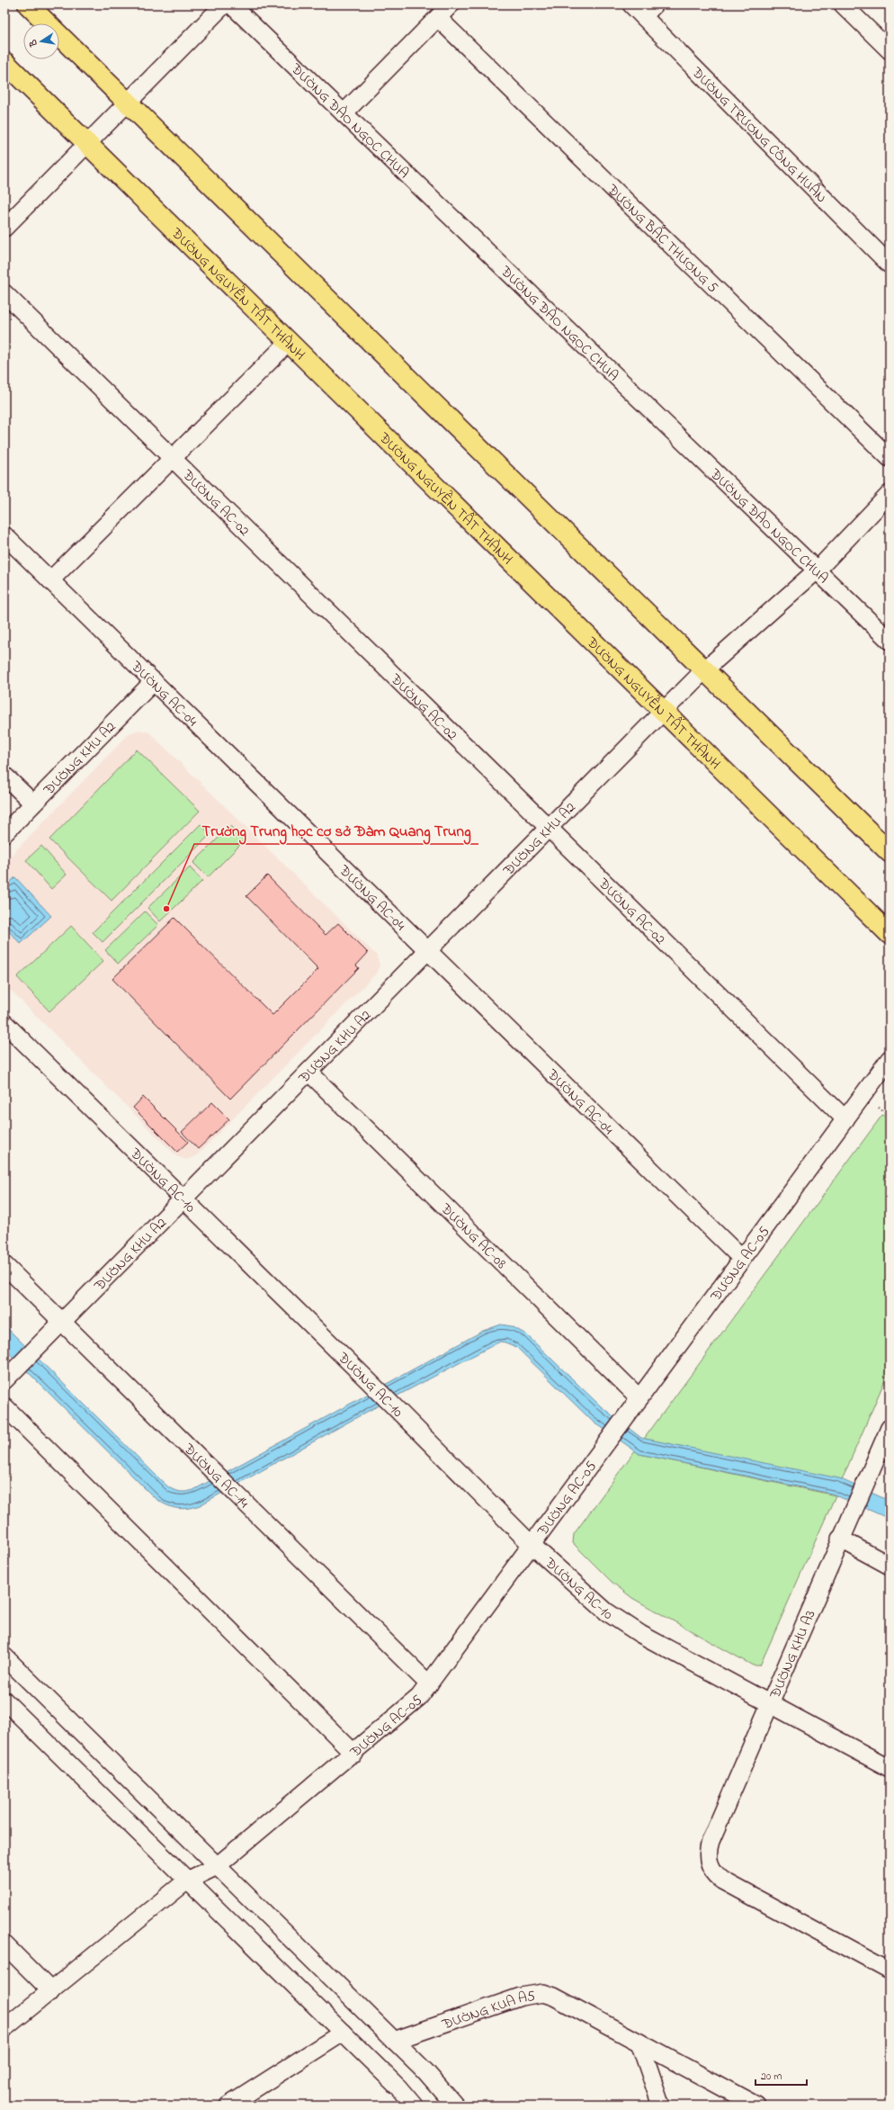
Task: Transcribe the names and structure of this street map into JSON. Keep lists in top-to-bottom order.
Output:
{
  "streets": {
    "main road": ["ĐƯỜNG NGUYỄN TẤT THÀNH"],
    "street": [
      "ĐƯỜNG ĐÀO NGỌC CHUA",
      "ĐƯỜNG TRƯƠNG CÔNG HUẤN",
      "ĐƯỜNG BẮC THƯỢNG 5",
      "ĐƯỜNG AC-02",
      "ĐƯỜNG AC-04",
      "ĐƯỜNG KHU A2",
      "ĐƯỜNG AC-10",
      "ĐƯỜNG AC-08",
      "ĐƯỜNG AC-05",
      "ĐƯỜNG AC-14",
      "ĐƯỜNG KHU A3",
      "ĐƯỜNG KUA A5"
    ]
  },
  "crossings": [
    ["ĐƯỜNG ĐÀO NGỌC CHUA", "ĐƯỜNG KHU A2"],
    ["ĐƯỜNG NGUYỄN TẤT THÀNH", "ĐƯỜNG KHU A2"],
    ["ĐƯỜNG AC-02", "ĐƯỜNG KHU A2"],
    ["ĐƯỜNG AC-02", "ĐƯỜNG AC-05"],
    ["ĐƯỜNG AC-04", "ĐƯỜNG KHU A2"],
    ["ĐƯỜNG AC-04", "ĐƯỜNG AC-05"],
    ["ĐƯỜNG KHU A2", "ĐƯỜNG AC-10"],
    ["ĐƯỜNG KHU A2", "ĐƯỜNG AC-08"],
    ["ĐƯỜNG KHU A2", "ĐƯỜNG AC-14"],
    ["ĐƯỜNG AC-10", "ĐƯỜNG AC-05"],
    ["ĐƯỜNG AC-10", "ĐƯỜNG KHU A3"],
    ["ĐƯỜNG AC-08", "ĐƯỜNG AC-05"],
    ["ĐƯỜNG AC-05", "ĐƯỜNG AC-14"]
  ],
  "places": ["Trường Trung học cơ sở Đàm Quang Trung"],
  "scale_bar": "20 m",
  "north": "left"
}
